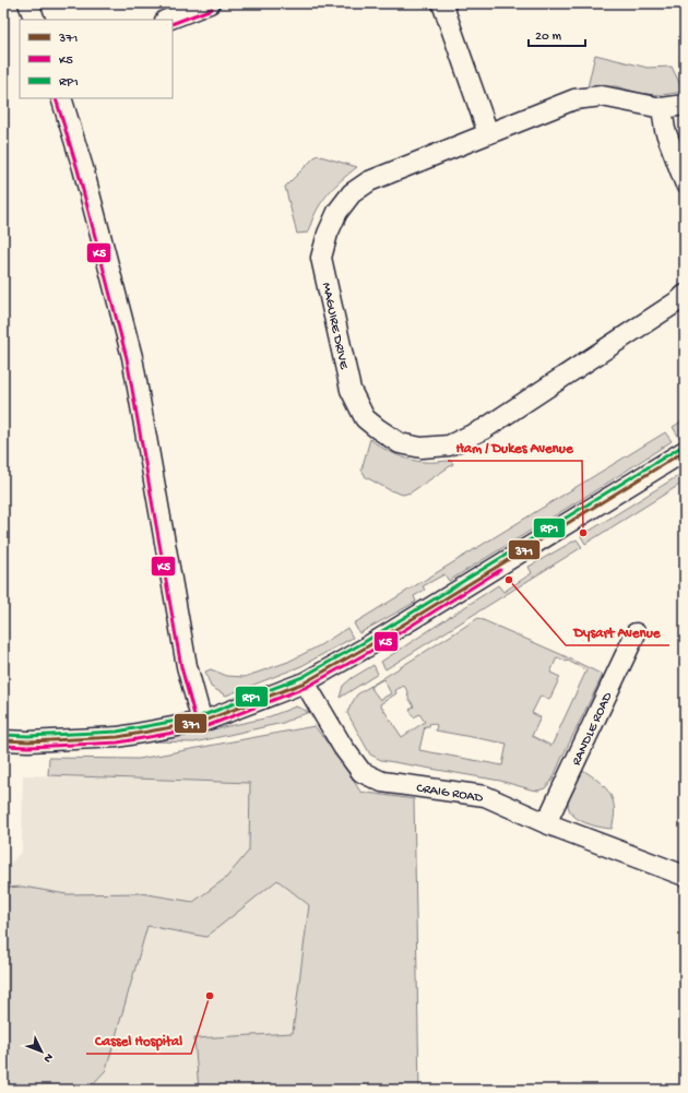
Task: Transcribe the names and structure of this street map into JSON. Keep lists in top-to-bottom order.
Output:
{
  "streets": {
    "street": ["MAGUIRE DRIVE", "RANDLE ROAD", "CRAIG ROAD"]
  },
  "crossings": [
    ["RANDLE ROAD", "CRAIG ROAD"]
  ],
  "places": ["Ham / Dukes Avenue", "Dysart Avenue", "Cassel Hospital"],
  "lines": ["transit line K5", "transit line RP1", "transit line 371"],
  "legend": ["371", "K5", "RP1"],
  "scale_bar": "20 m",
  "north": "bottom right"
}
